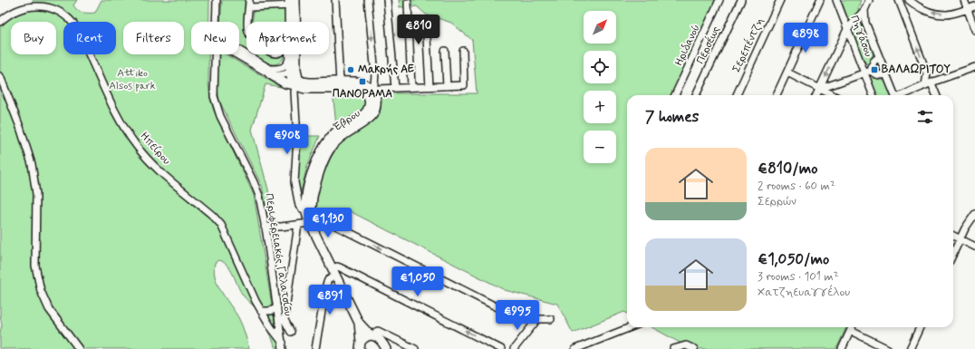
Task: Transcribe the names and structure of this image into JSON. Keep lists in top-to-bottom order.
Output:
{
  "streets": {
    "main road": ["Έβρου"],
    "street": [
      "Πηγάσου",
      "Ηριδανού",
      "Περσέως",
      "Σερεπέντζη",
      "Ηπείρου",
      "Περιφερειακός Γαλατσίου"
    ]
  },
  "crossings": [
    ["Ηπείρου", "Περιφερειακός Γαλατσίου"]
  ],
  "parks": ["Attiko Alsos park"],
  "places": {
    "other": ["Μακρής ΑΕ"],
    "transit": ["ΒΑΛΑΩΡΙΤΟΥ", "ΠΑΝΟΡΑΜΑ"]
  },
  "north": "top right",
  "page": {
    "map_buttons": ["+", "−"],
    "price": [
      "€810",
      "€898",
      "€908",
      "€1,130",
      "€1,050",
      "€891",
      "€995"
    ],
    "chip": [
      "Buy",
      "Rent",
      "Filters",
      "New",
      "Apartment"
    ],
    "heading": "7 homes",
    "list": [
      {
        "name": "€810/mo",
        "note": "2 rooms · 60 m² · Σερρών"
      },
      {
        "name": "€1,050/mo",
        "note": "3 rooms · 101 m² · Χατζηευαγγέλου"
      }
    ]
  }
}
